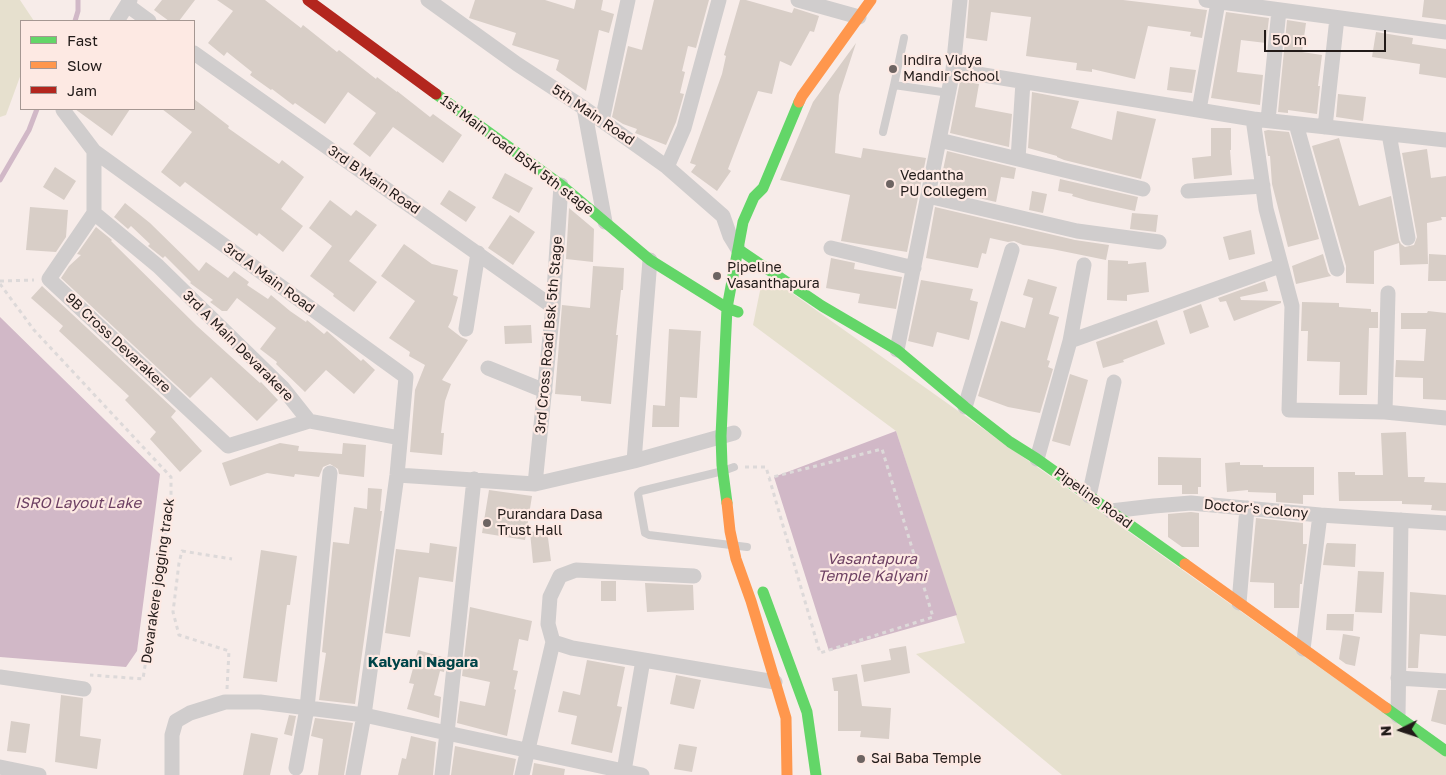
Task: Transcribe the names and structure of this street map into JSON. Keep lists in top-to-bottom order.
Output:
{
  "streets": {
    "street": [
      "5th Main Road",
      "1st Main road BSK 5th stage",
      "3rd B Main Road",
      "3rd A Main Road",
      "3rd Cross Road Bsk 5th Stage",
      "9B Cross Devarakere",
      "3rd A Main Devarakere",
      "Pipeline Road",
      "Doctor's colony"
    ],
    "path": ["Devarakere jogging track"]
  },
  "crossings": [
    ["5th Main Road", "Pipeline Road"],
    ["1st Main road BSK 5th stage", "3rd Cross Road Bsk 5th Stage"],
    ["3rd B Main Road", "3rd Cross Road Bsk 5th Stage"],
    ["9B Cross Devarakere", "3rd A Main Devarakere"],
    ["Pipeline Road", "Doctor's colony"]
  ],
  "districts": ["Kalyani Nagara"],
  "water": ["ISRO Layout Lake", "Vasantapura Temple Kalyani"],
  "places": [
    "Indira Vidya Mandir School",
    "Vedantha PU Collegem",
    "Pipeline Vasanthapura",
    "Purandara Dasa Trust Hall",
    "Sai Baba Temple"
  ],
  "legend": ["Fast", "Slow", "Jam"],
  "scale_bar": "50 m",
  "north": "left"
}
